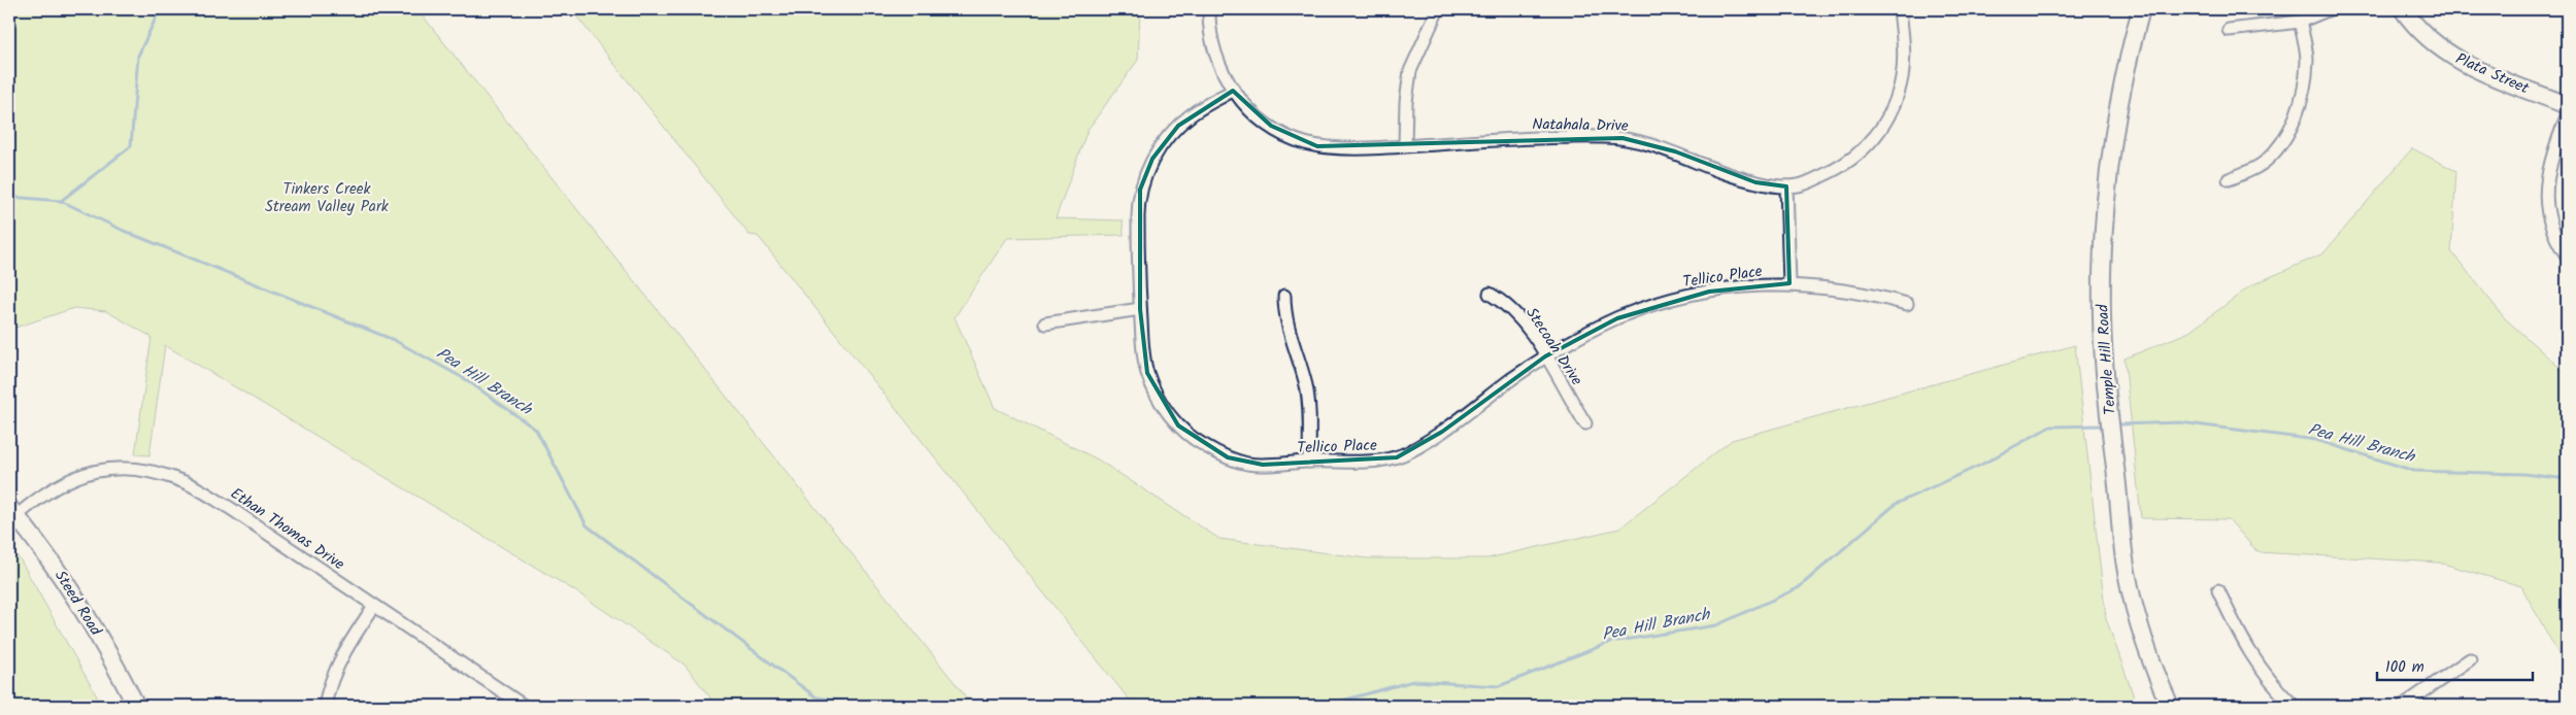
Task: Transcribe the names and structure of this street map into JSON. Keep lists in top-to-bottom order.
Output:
{
  "streets": {
    "main road": ["Plata Street", "Temple Hill Road", "Steed Road"],
    "street": [
      "Natahala Drive",
      "Tellico Place",
      "Stecoah Drive",
      "Ethan Thomas Drive"
    ]
  },
  "crossings": [
    ["Natahala Drive", "Tellico Place"],
    ["Tellico Place", "Stecoah Drive"],
    ["Ethan Thomas Drive", "Steed Road"]
  ],
  "water": ["Pea Hill Branch"],
  "parks": ["Tinkers Creek Stream Valley Park"],
  "scale_bar": "100 m"
}
